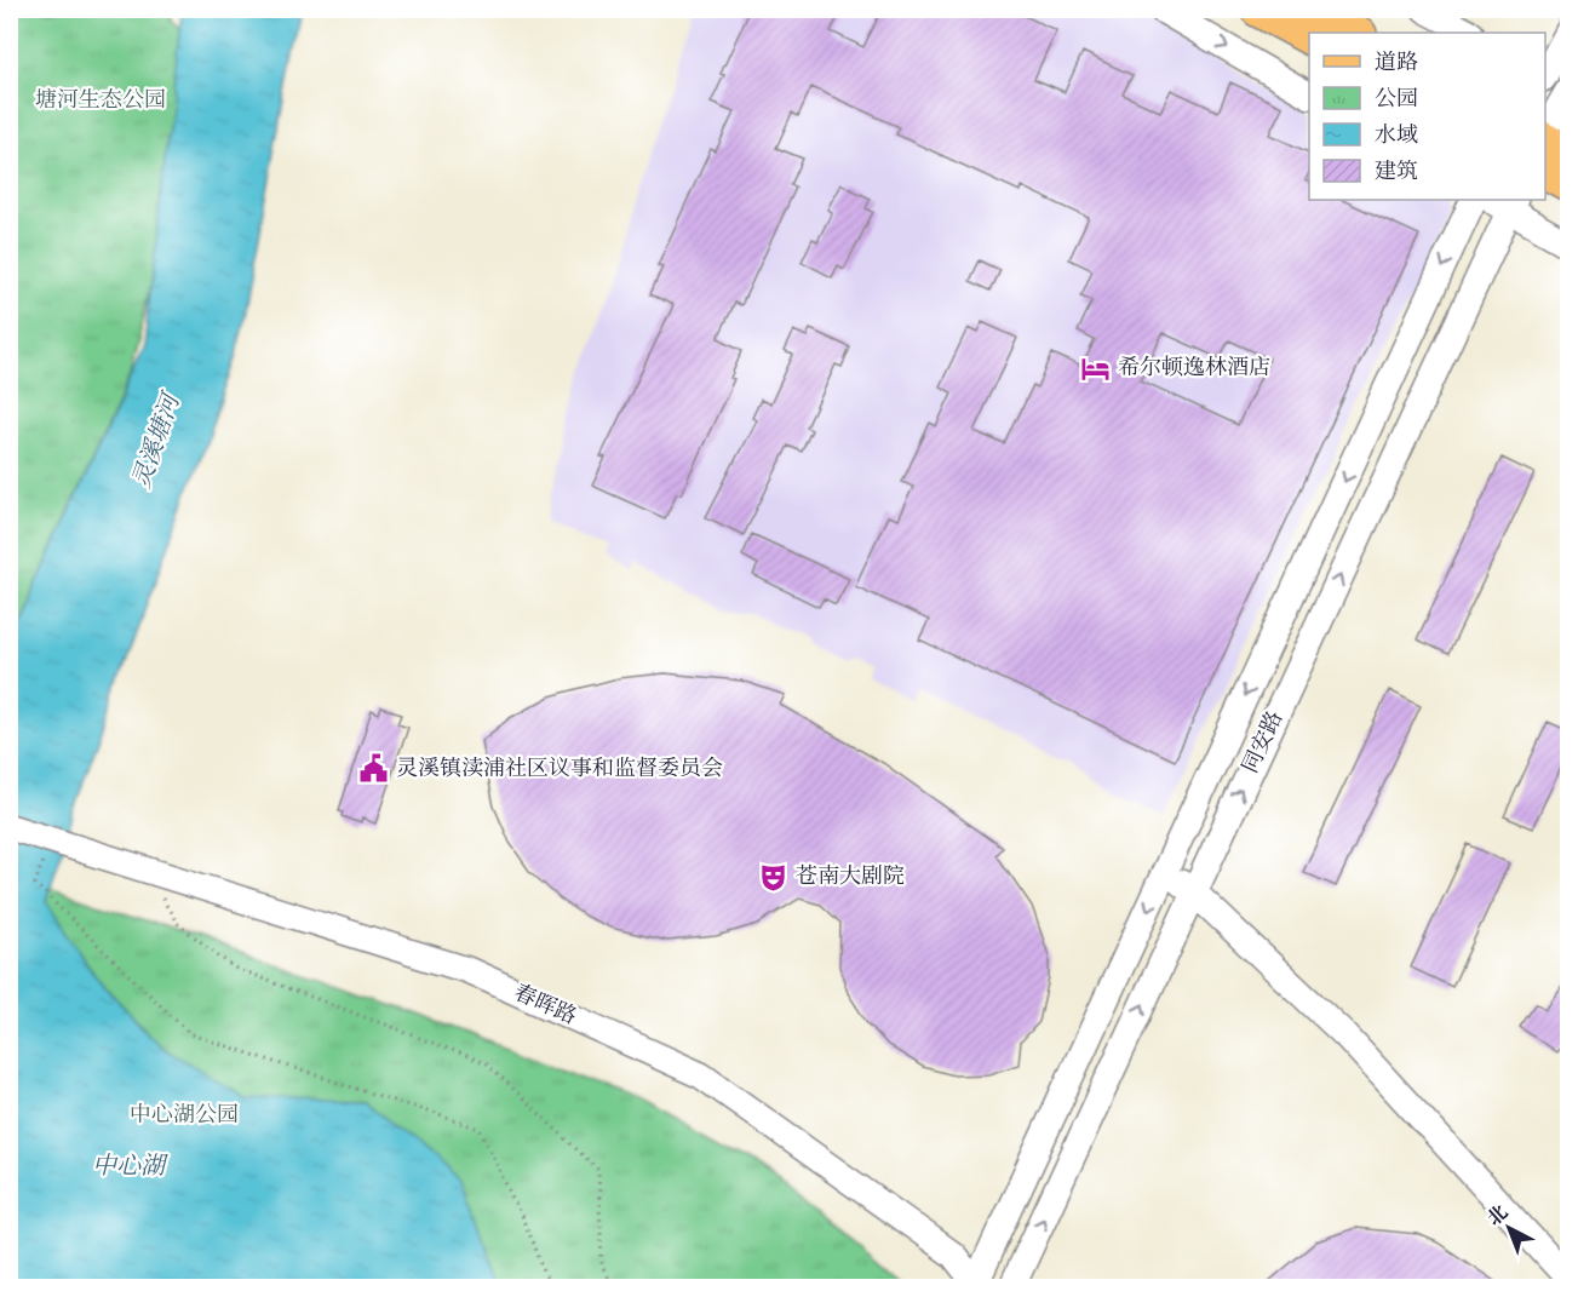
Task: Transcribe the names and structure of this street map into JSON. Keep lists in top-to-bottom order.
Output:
{
  "streets": {
    "street": ["同安路", "春晖路"]
  },
  "crossings": [
    ["同安路", "春晖路"]
  ],
  "water": ["灵溪塘河", "中心湖"],
  "parks": ["塘河生态公园", "中心湖公园"],
  "places": {
    "hotel": ["希尔顿逸林酒店"],
    "public building": ["灵溪镇渎浦社区议事和监督委员会"],
    "theatre": ["苍南大剧院"]
  },
  "legend": [
    "道路",
    "公园",
    "水域",
    "建筑"
  ],
  "north": "top left"
}
